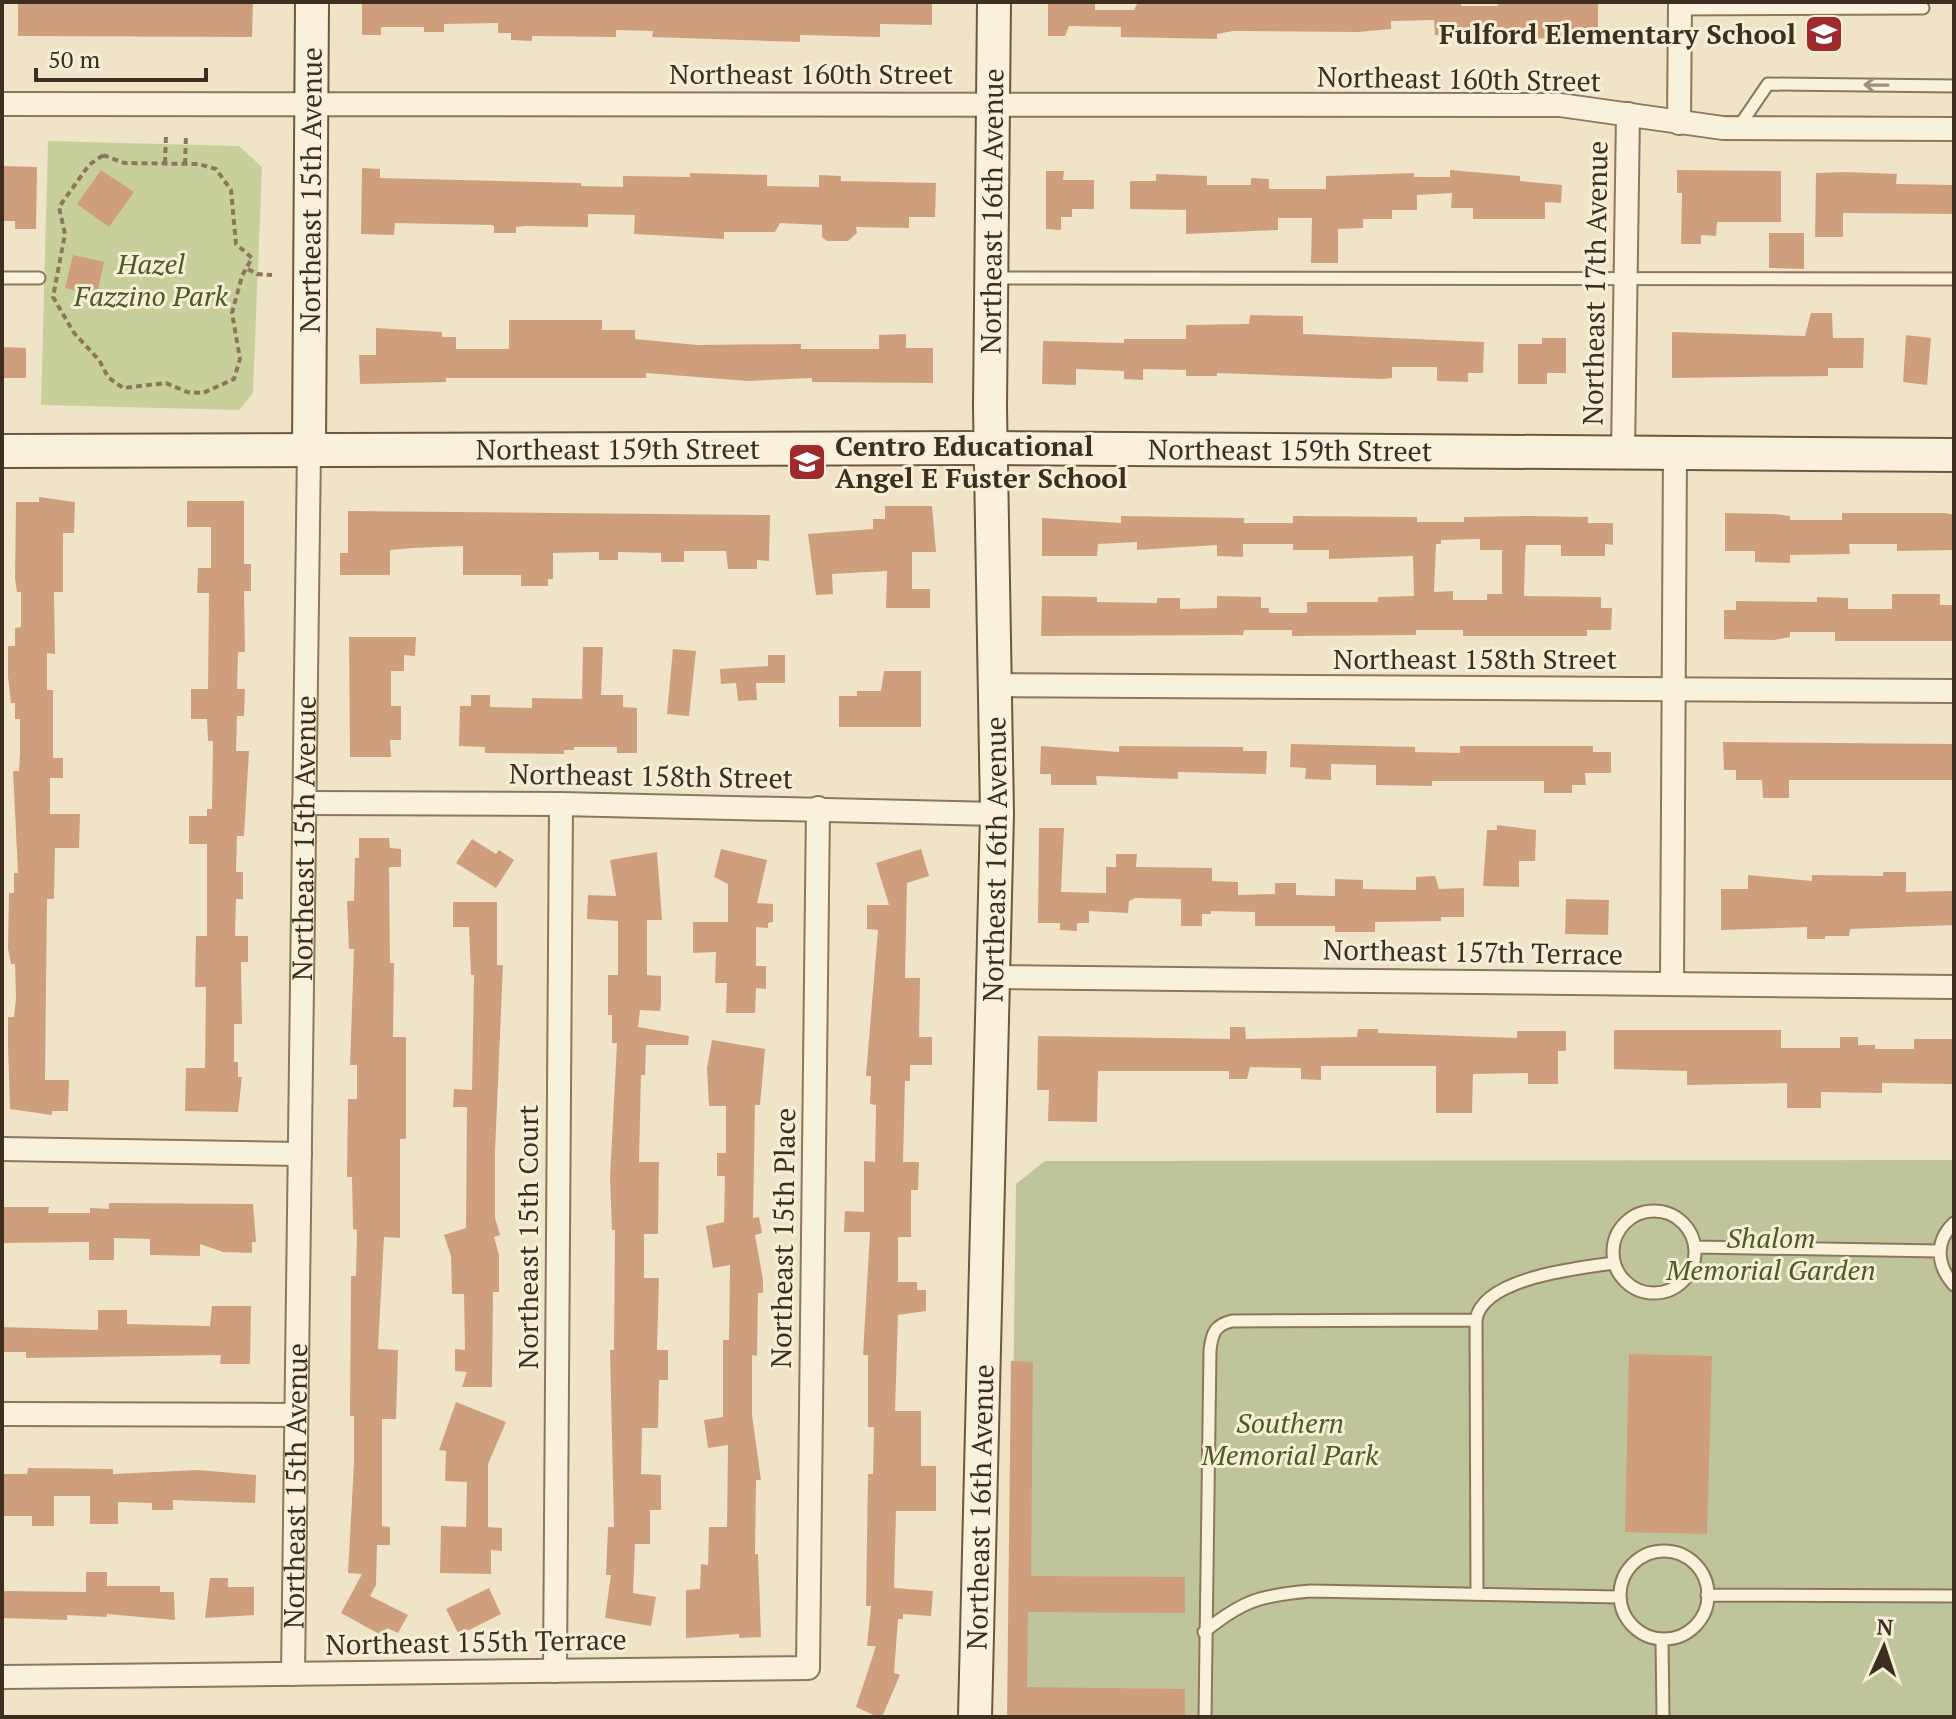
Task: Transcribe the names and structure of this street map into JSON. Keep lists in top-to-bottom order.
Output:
{
  "streets": {
    "street": [
      "Northeast 160th Street",
      "Northeast 15th Avenue",
      "Northeast 16th Avenue",
      "Northeast 17th Avenue",
      "Northeast 159th Street",
      "Northeast 158th Street",
      "Northeast 157th Terrace",
      "Northeast 15th Court",
      "Northeast 15th Place",
      "Northeast 155th Terrace"
    ]
  },
  "crossings": [
    ["Northeast 160th Street", "Northeast 15th Avenue"],
    ["Northeast 160th Street", "Northeast 16th Avenue"],
    ["Northeast 160th Street", "Northeast 17th Avenue"],
    ["Northeast 15th Avenue", "Northeast 159th Street"],
    ["Northeast 15th Avenue", "Northeast 158th Street"],
    ["Northeast 15th Avenue", "Northeast 155th Terrace"],
    ["Northeast 16th Avenue", "Northeast 159th Street"],
    ["Northeast 16th Avenue", "Northeast 158th Street"],
    ["Northeast 16th Avenue", "Northeast 157th Terrace"],
    ["Northeast 17th Avenue", "Northeast 159th Street"],
    ["Northeast 158th Street", "Northeast 15th Court"],
    ["Northeast 158th Street", "Northeast 15th Place"],
    ["Northeast 15th Court", "Northeast 155th Terrace"],
    ["Northeast 15th Place", "Northeast 155th Terrace"]
  ],
  "parks": ["Hazel Fazzino Park", "Shalom Memorial Garden", "Southern Memorial Park"],
  "places": {
    "school or university": ["Fulford Elementary School", "Centro Educational Angel E Fuster School"]
  },
  "scale_bar": "50 m",
  "north": "top"
}
